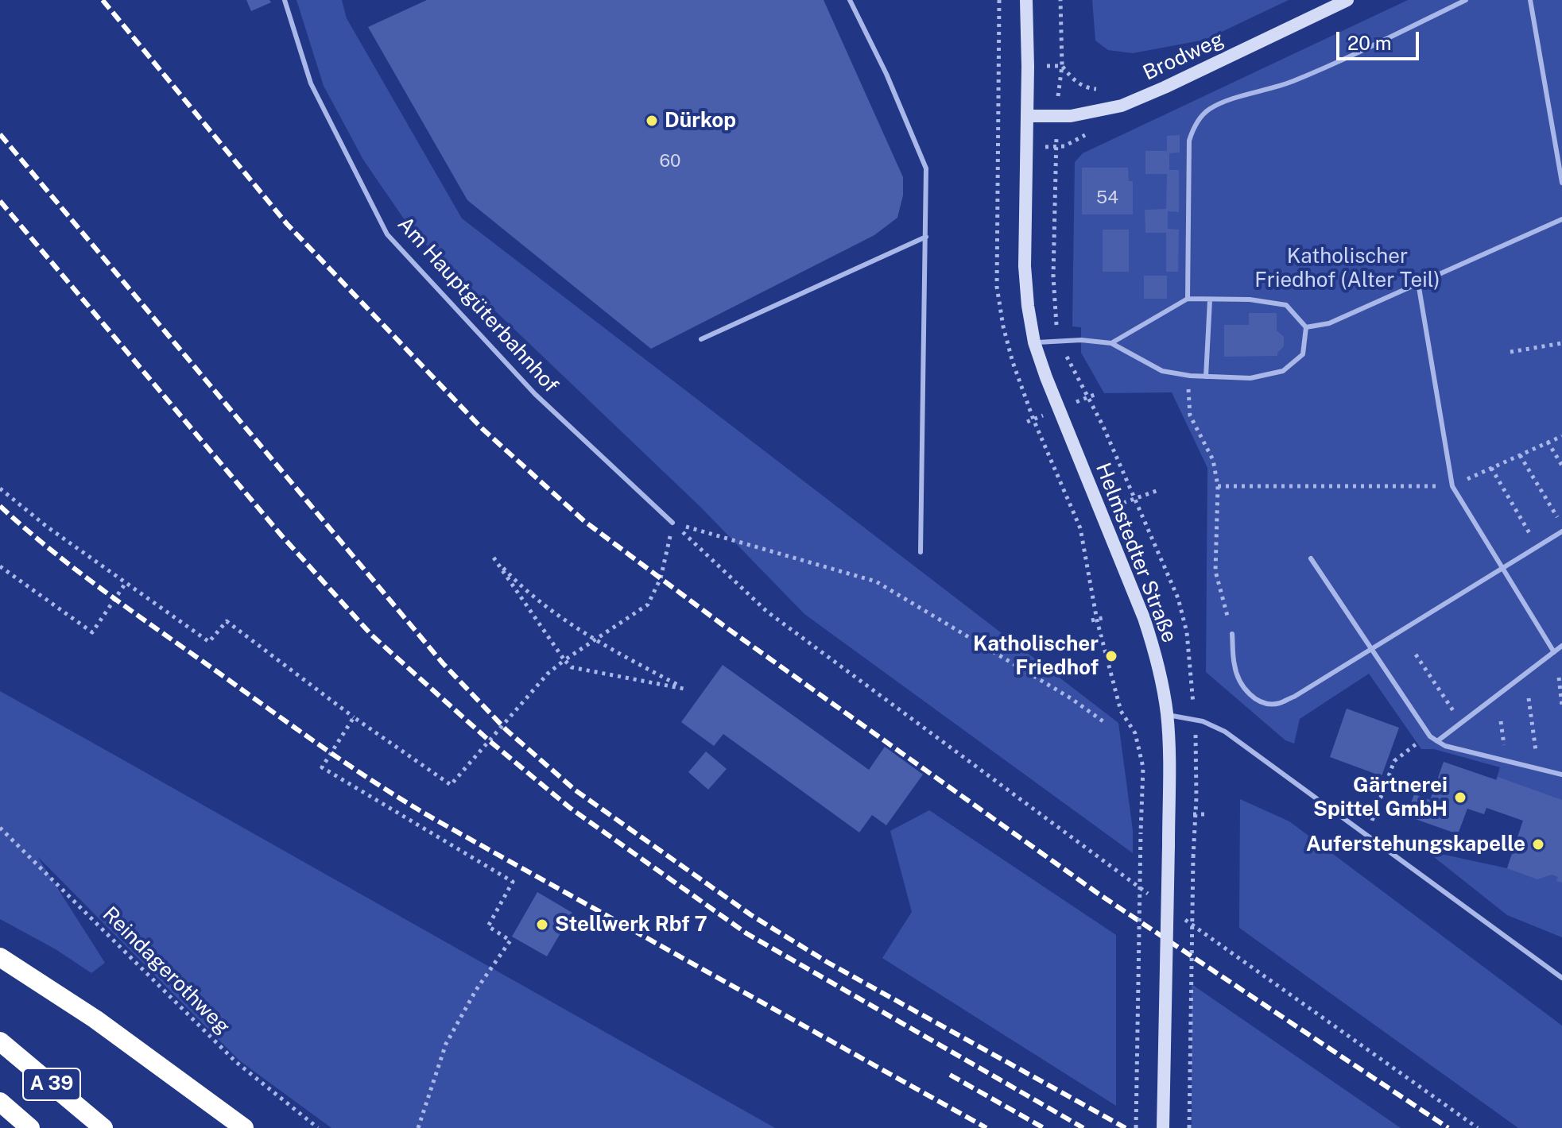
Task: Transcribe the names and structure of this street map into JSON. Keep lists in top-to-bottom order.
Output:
{
  "streets": {
    "highway": ["A 39"],
    "main road": ["Brodweg", "Helmstedter Straße"],
    "lane": ["Am Hauptgüterbahnhof"],
    "path": ["Reindagerothweg"]
  },
  "crossings": [
    ["Brodweg", "Helmstedter Straße"]
  ],
  "parks": ["Katholischer Friedhof (Alter Teil)"],
  "places": [
    "Dürkop",
    "Katholischer Friedhof",
    "Gärtnerei Spittel GmbH",
    "Auferstehungskapelle",
    "Stellwerk Rbf 7"
  ],
  "house_numbers": ["60", "54"],
  "scale_bar": "20 m"
}
